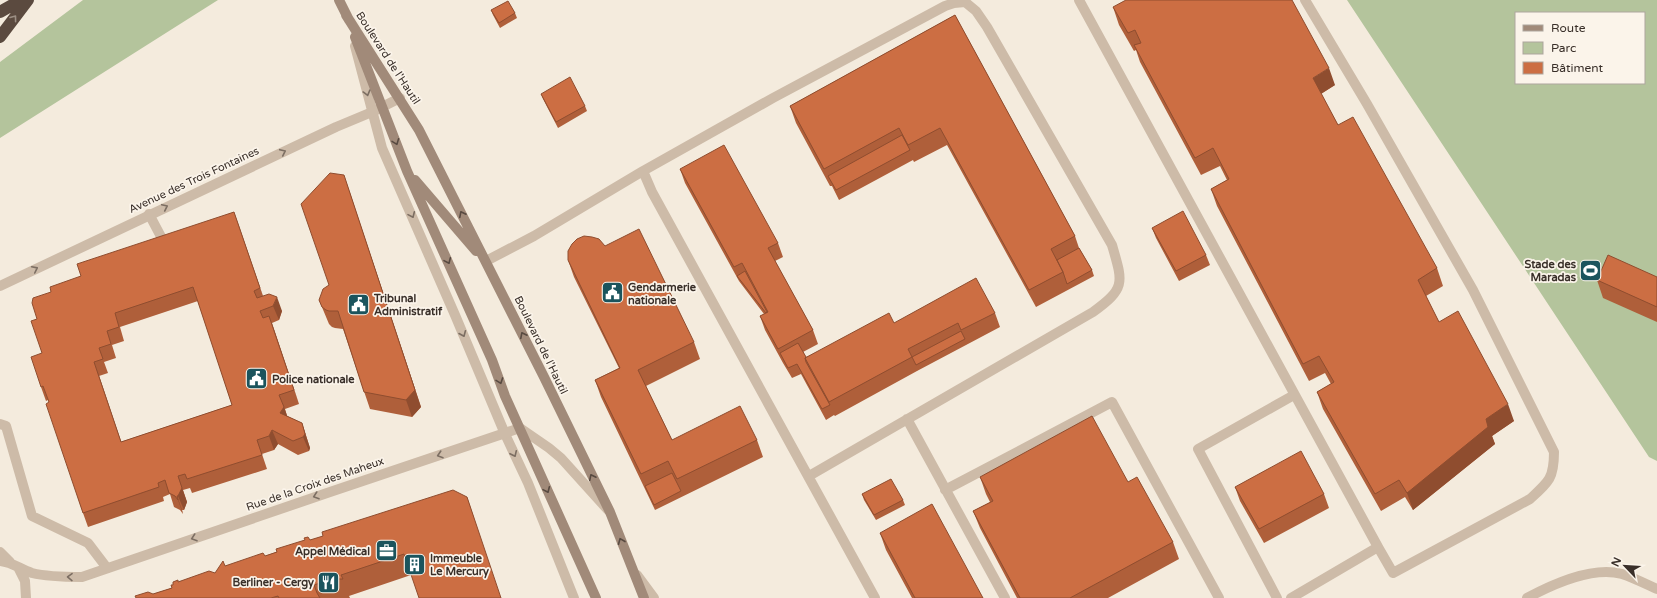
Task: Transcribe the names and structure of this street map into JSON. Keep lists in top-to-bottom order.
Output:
{
  "streets": {
    "main road": ["Boulevard de l'Hautil"],
    "street": ["Avenue des Trois Fontaines", "Rue de la Croix des Maheux"]
  },
  "crossings": [
    ["Boulevard de l'Hautil", "Avenue des Trois Fontaines"],
    ["Boulevard de l'Hautil", "Rue de la Croix des Maheux"]
  ],
  "one_way": ["Avenue des Trois Fontaines", "Rue de la Croix des Maheux"],
  "places": {
    "sports": ["Stade des Maradas"],
    "public building": ["Gendarmerie nationale", "Tribunal Administratif", "Police nationale"],
    "office": ["Appel Médical"],
    "building": ["Immeuble Le Mercury"],
    "restaurant": ["Berliner - Cergy"]
  },
  "legend": ["Route", "Parc", "Bâtiment"],
  "north": "top left"
}
